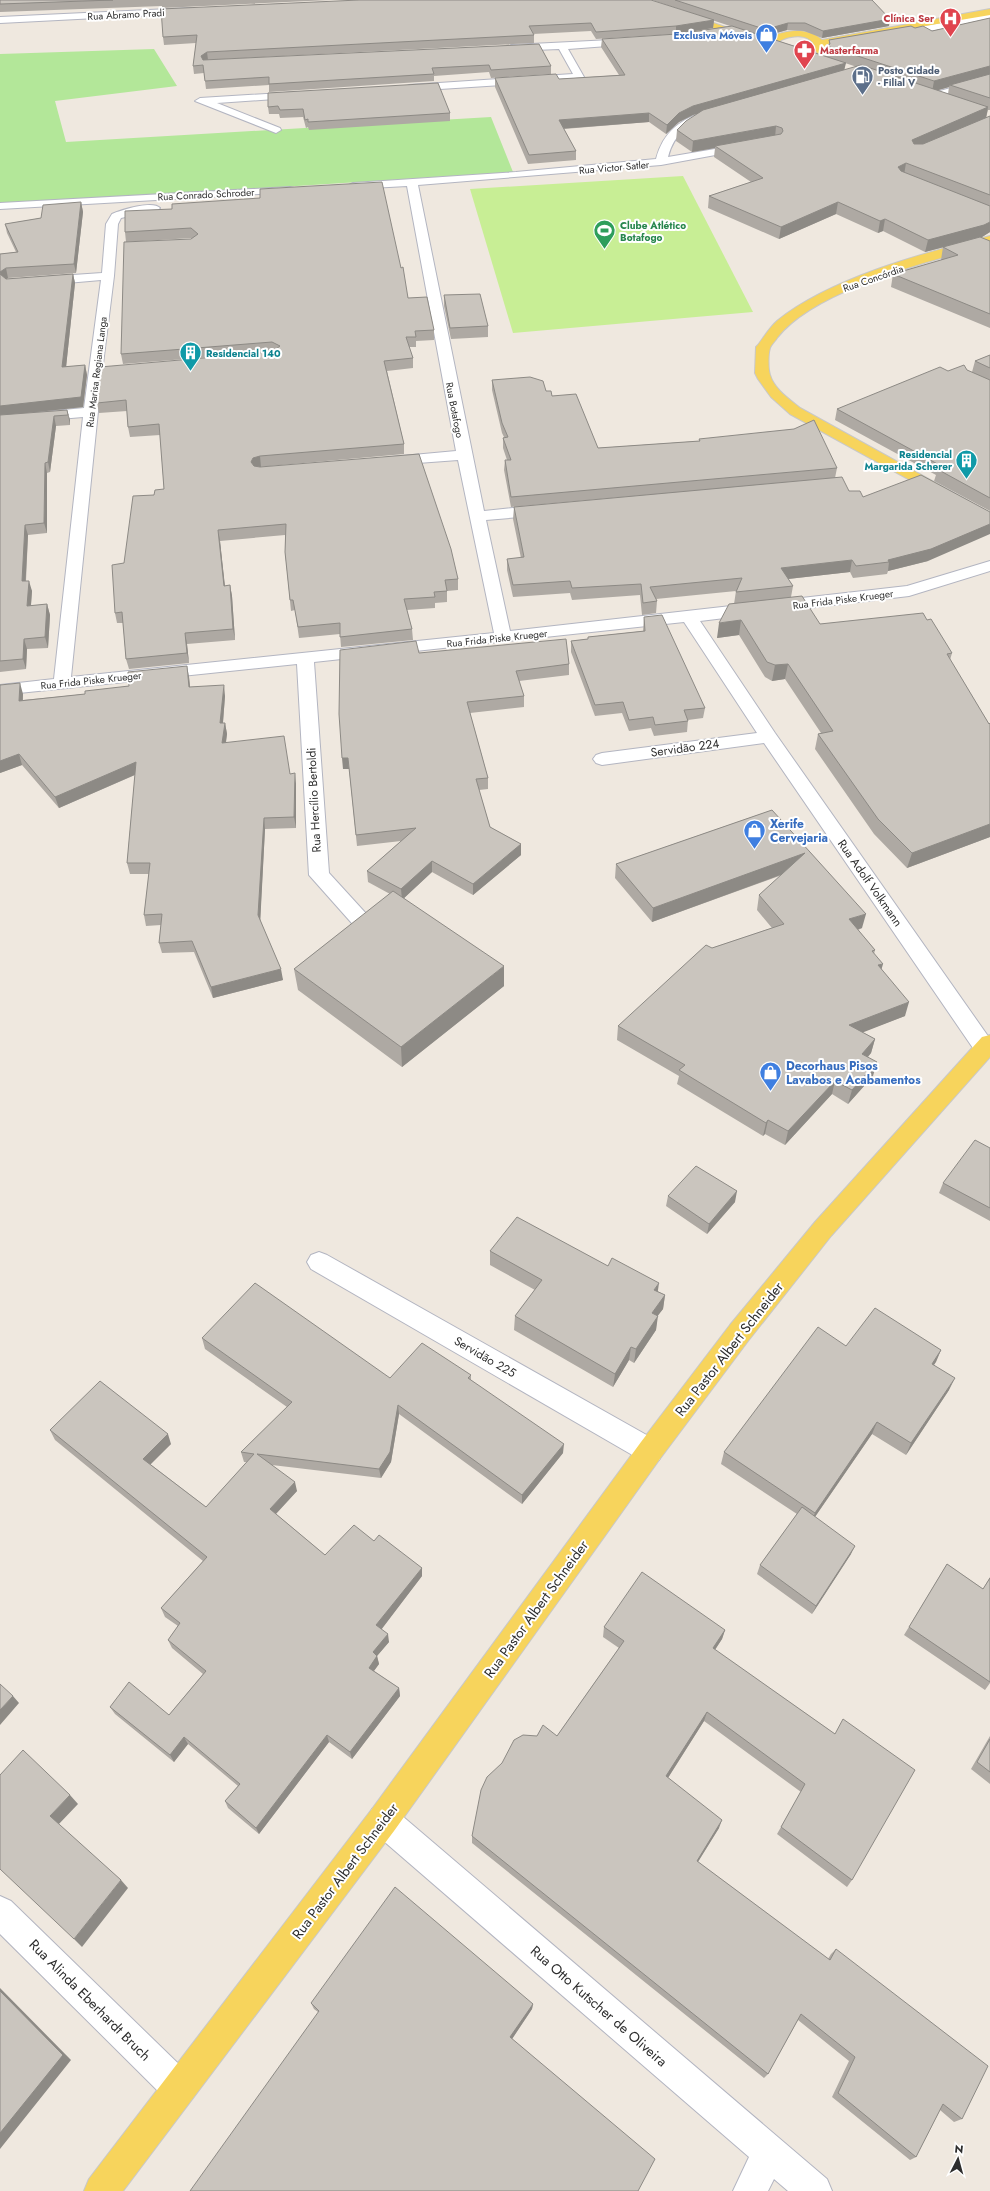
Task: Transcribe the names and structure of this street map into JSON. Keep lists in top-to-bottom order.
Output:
{
  "streets": {
    "main road": ["Rua Concórdia", "Rua Pastor Albert Schneider"],
    "street": [
      "Rua Abramo Pradi",
      "Rua Victor Satler",
      "Rua Conrado Schroder",
      "Rua Marisa Regiana Langa",
      "Rua Botafogo",
      "Rua Frida Piske Krueger",
      "Servidão 224",
      "Rua Hercílio Bertoldi",
      "Rua Adolf Volkmann",
      "Servidão 225",
      "Rua Alinda Eberhardt Bruch",
      "Rua Otto Kutscher de Oliveira"
    ]
  },
  "crossings": [
    ["Rua Victor Satler", "Rua Botafogo"],
    ["Rua Conrado Schroder", "Rua Marisa Regiana Langa"],
    ["Rua Marisa Regiana Langa", "Rua Frida Piske Krueger"],
    ["Rua Botafogo", "Rua Frida Piske Krueger"],
    ["Rua Frida Piske Krueger", "Rua Hercílio Bertoldi"],
    ["Rua Frida Piske Krueger", "Rua Adolf Volkmann"],
    ["Servidão 224", "Rua Adolf Volkmann"],
    ["Rua Adolf Volkmann", "Rua Pastor Albert Schneider"],
    ["Rua Pastor Albert Schneider", "Servidão 225"],
    ["Rua Pastor Albert Schneider", "Rua Alinda Eberhardt Bruch"],
    ["Rua Pastor Albert Schneider", "Rua Otto Kutscher de Oliveira"]
  ],
  "places": {
    "hospital": ["Clínica Ser"],
    "shop": ["Exclusiva Móveis", "Xerife Cervejaria", "Decorhaus Pisos Lavabos e Acabamentos"],
    "pharmacy": ["Masterfarma"],
    "fuel station": ["Posto Cidade - Filial V"],
    "sports": ["Clube Atlético Botafogo"],
    "building": ["Residencial 140", "Residencial Margarida Scherer"]
  },
  "north": "top"
}
